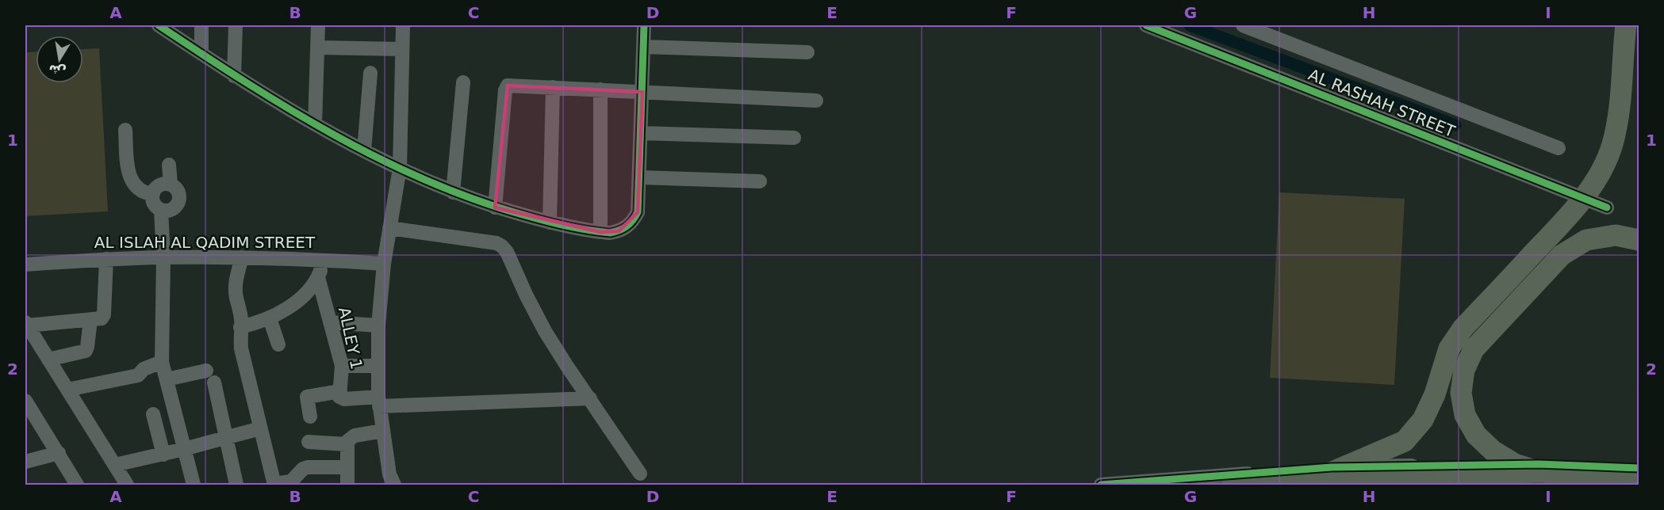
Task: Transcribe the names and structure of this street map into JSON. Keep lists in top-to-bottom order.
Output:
{
  "streets": {
    "street": ["AL RASHAH STREET", "AL ISLAH AL QADIM STREET", "ALLEY 1"]
  },
  "north": "bottom",
  "grid": {
    "columns": [
      "A",
      "B",
      "C",
      "D",
      "E",
      "F",
      "G",
      "H",
      "I"
    ],
    "rows": ["1", "2"]
  }
}
